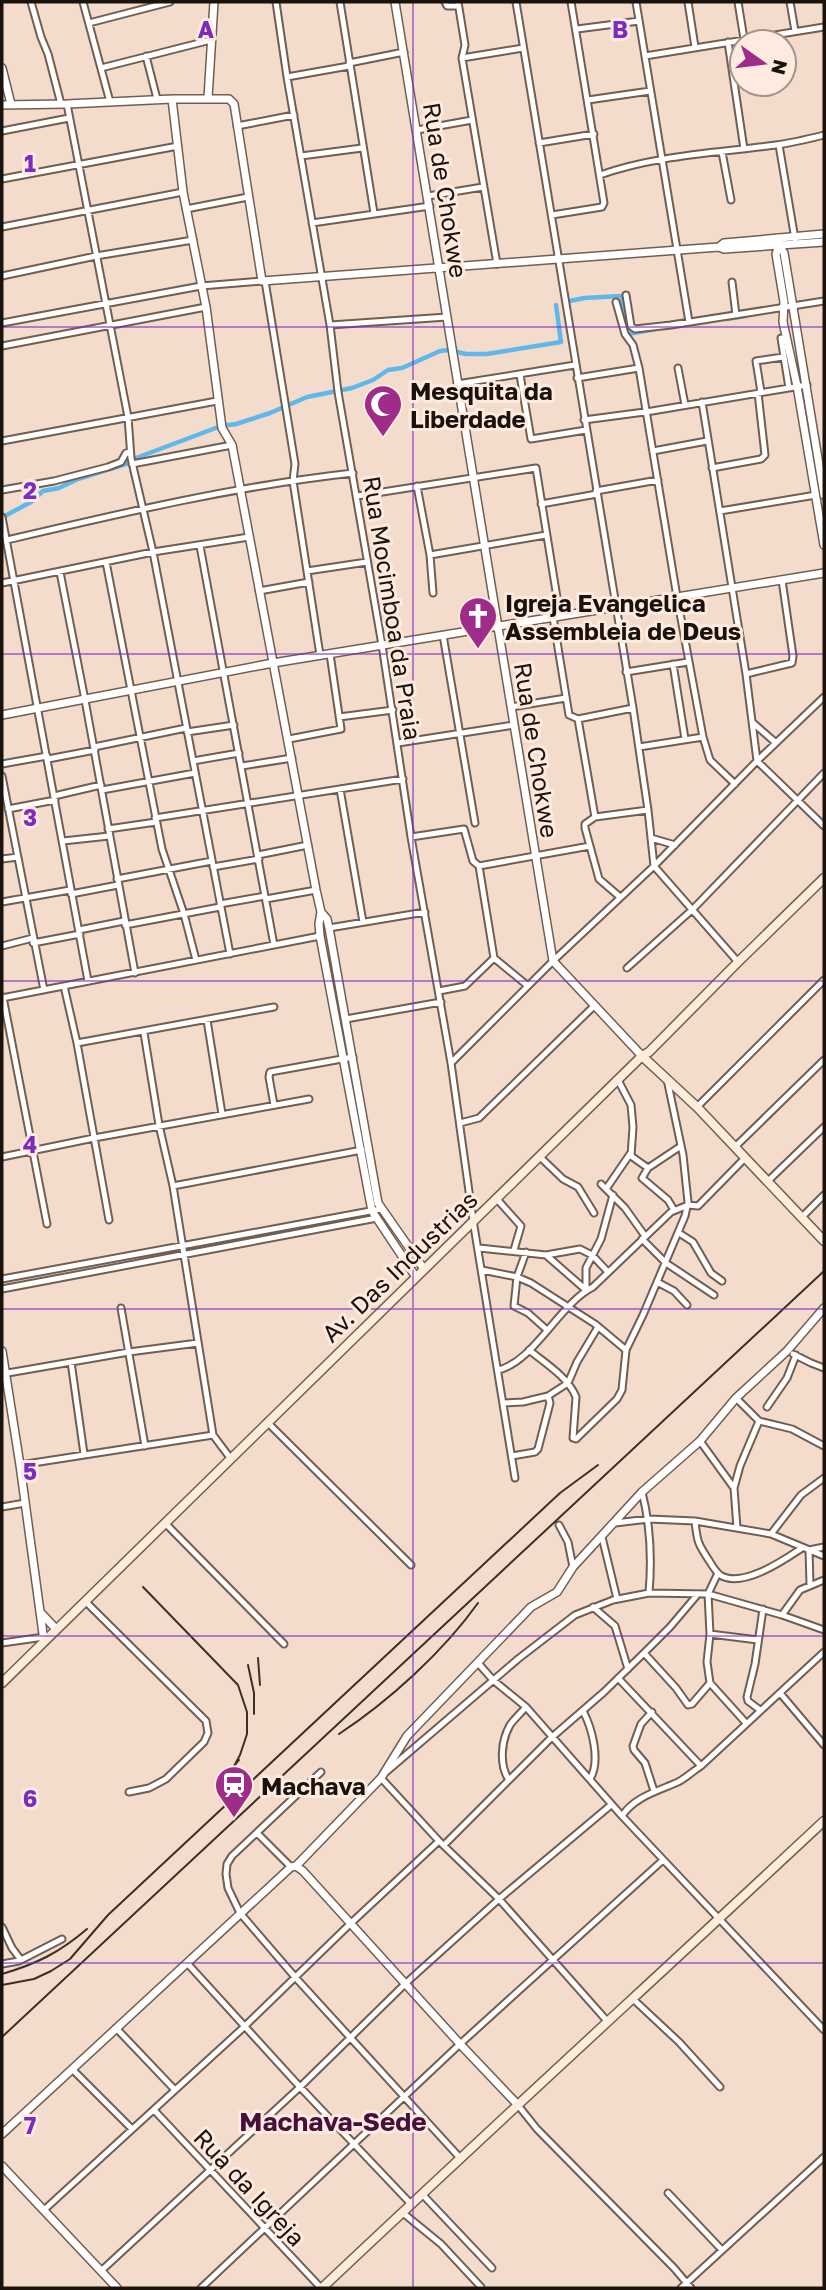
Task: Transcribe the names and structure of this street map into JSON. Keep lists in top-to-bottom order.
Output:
{
  "streets": {
    "main road": ["Av. Das Industrias"],
    "street": ["Rua de Chokwe", "Rua Mocimboa da Praia", "Rua da Igreja"]
  },
  "crossings": [
    ["Rua Mocimboa da Praia", "Av. Das Industrias"]
  ],
  "districts": ["Machava-Sede"],
  "places": {
    "mosque": ["Mesquita da Liberdade"],
    "church": ["Igreja Evangelica Assembleia de Deus"],
    "station": ["Machava"]
  },
  "north": "right",
  "grid": {
    "columns": ["A", "B"],
    "rows": [
      "1",
      "2",
      "3",
      "4",
      "5",
      "6",
      "7"
    ]
  }
}
